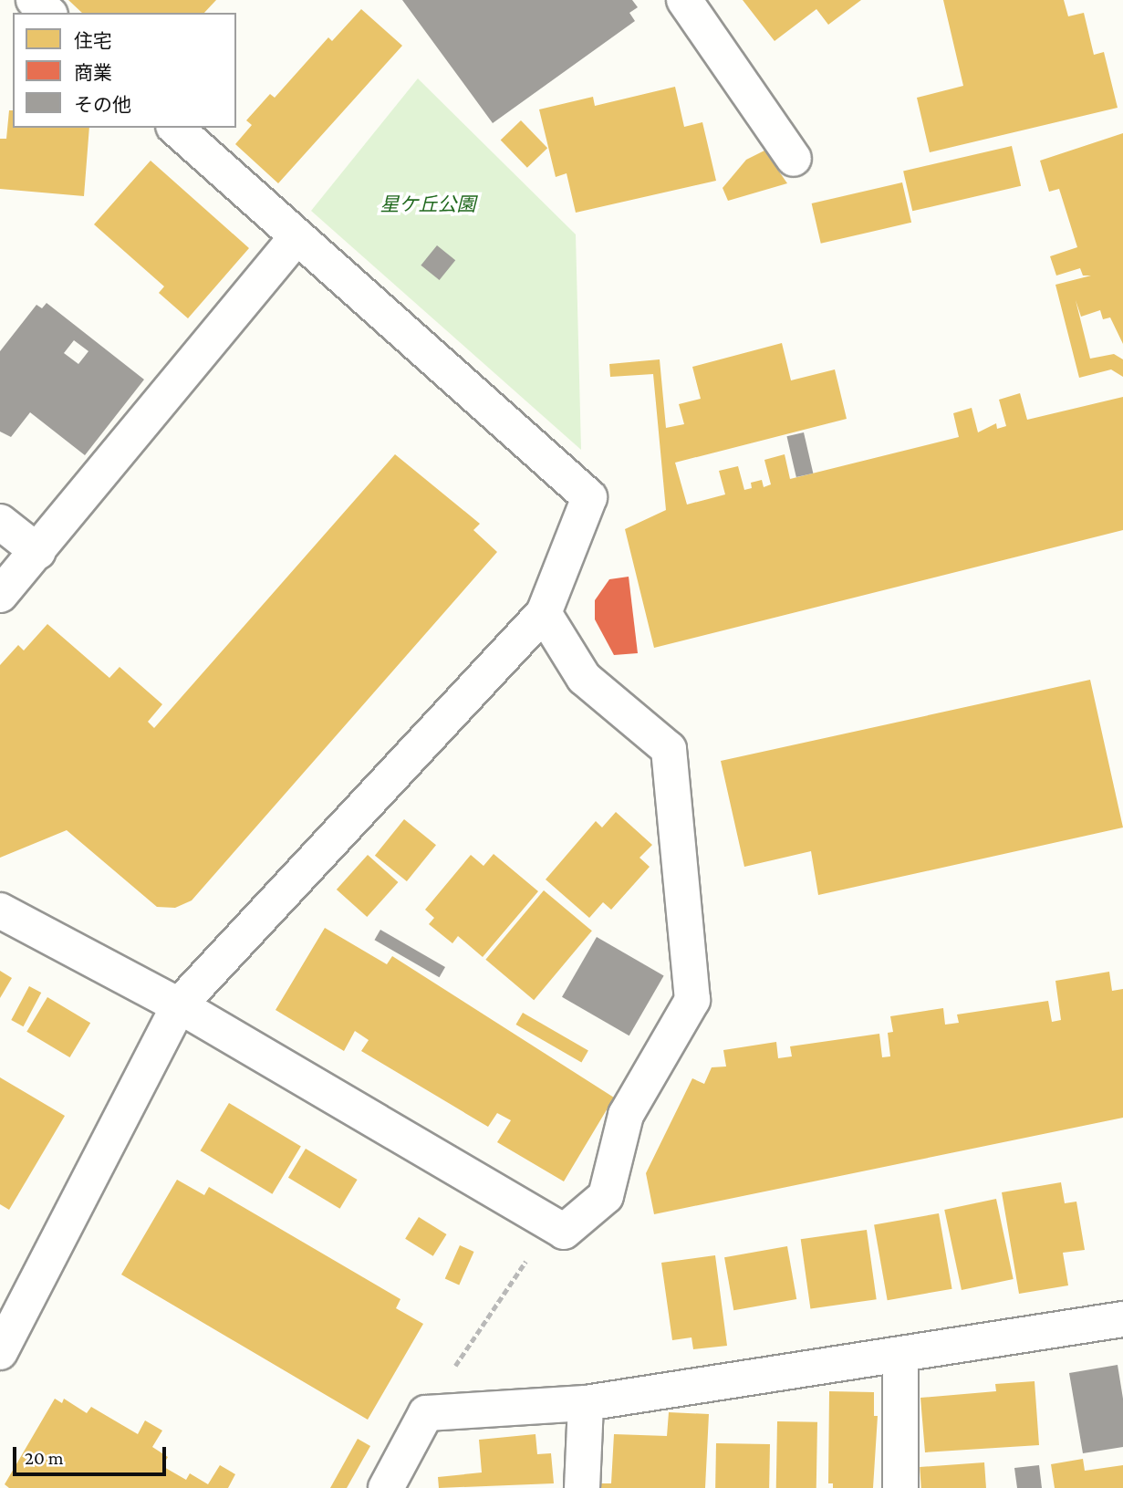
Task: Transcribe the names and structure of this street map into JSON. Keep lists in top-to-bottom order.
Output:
{
  "parks": ["星ケ丘公園"],
  "legend": ["住宅", "商業", "その他"],
  "scale_bar": "20 m"
}
